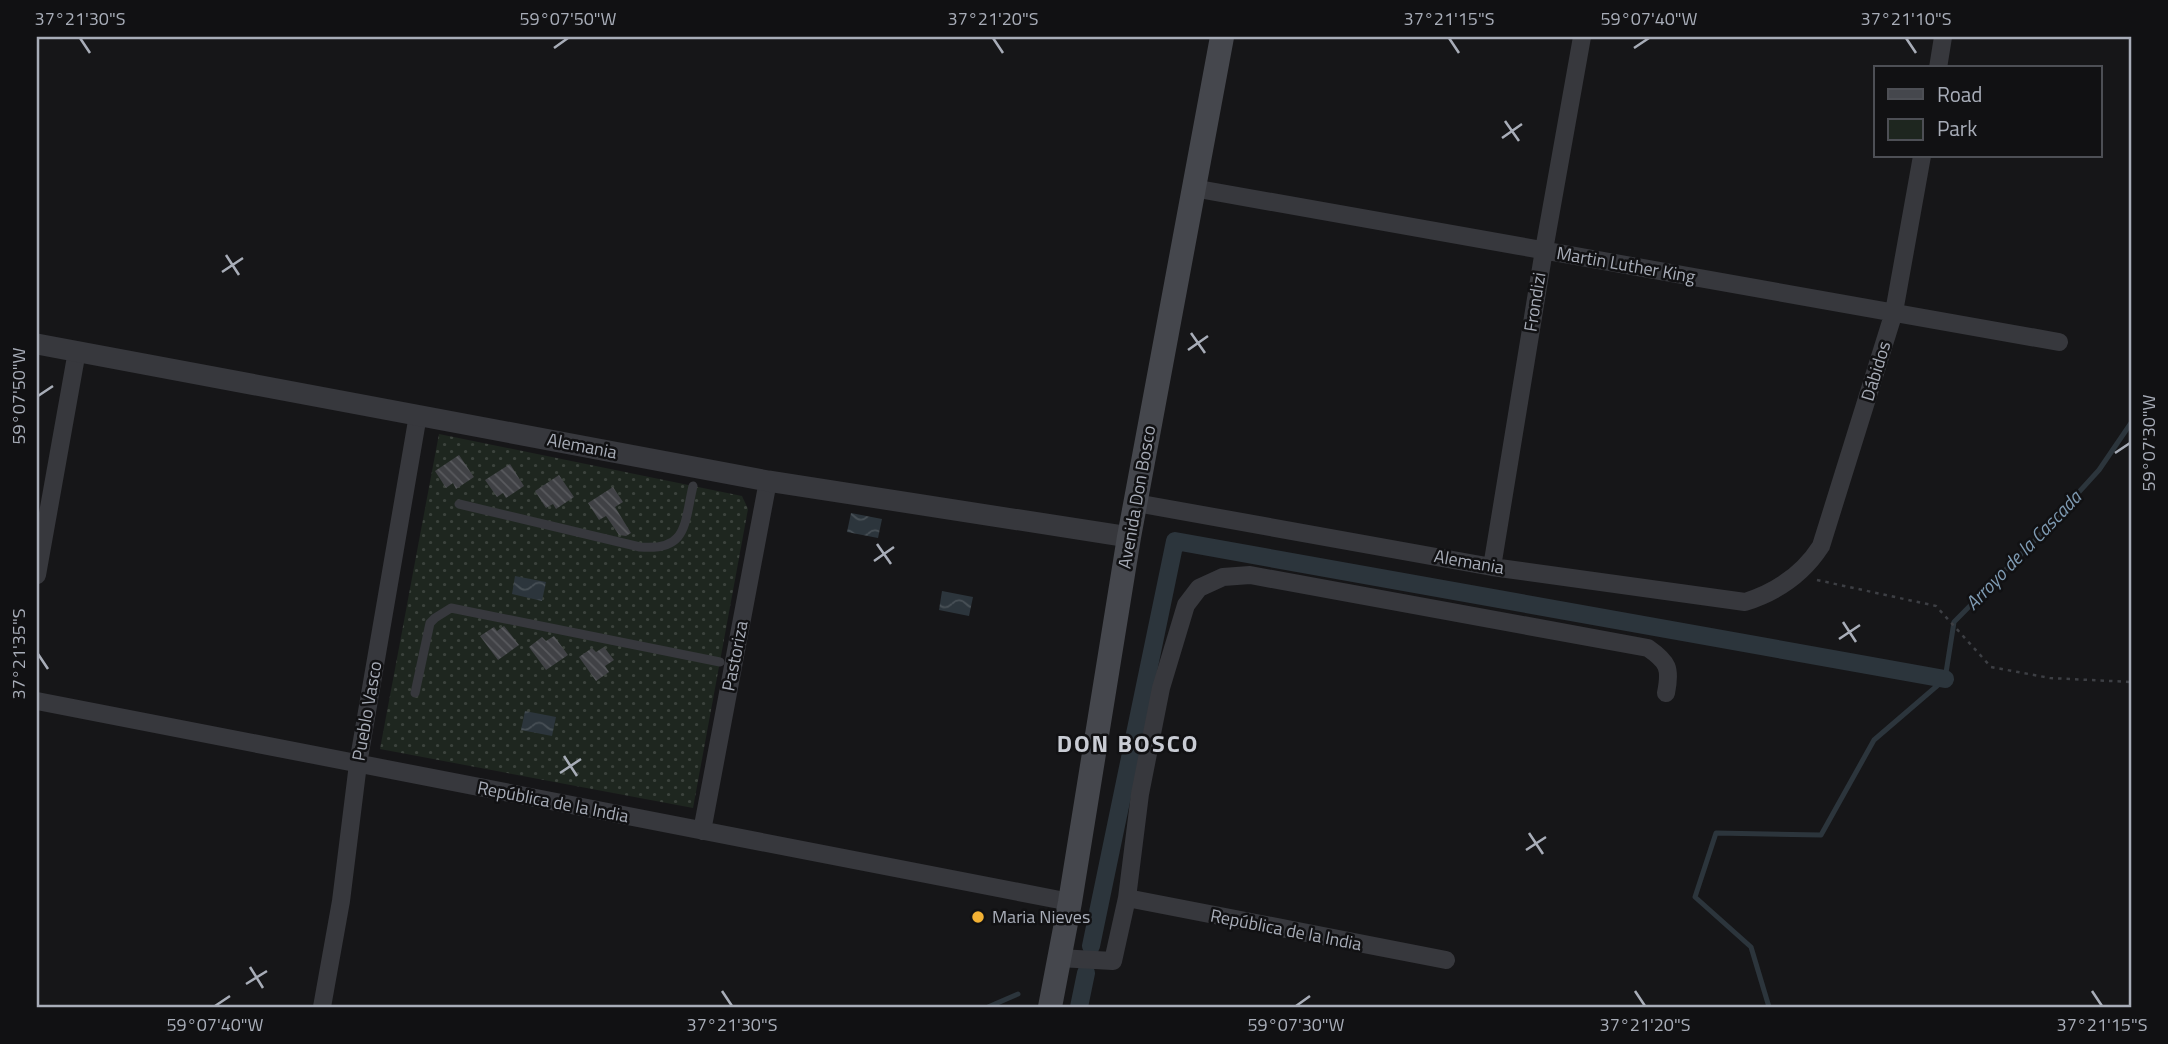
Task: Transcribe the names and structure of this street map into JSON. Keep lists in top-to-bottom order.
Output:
{
  "streets": {
    "main road": ["Avenida Don Bosco"],
    "street": [
      "Martin Luther King",
      "Frondizi",
      "Dábidos",
      "Alemania",
      "Pastoriza",
      "Pueblo Vasco",
      "República de la India"
    ]
  },
  "crossings": [
    ["Martin Luther King", "Frondizi"],
    ["Martin Luther King", "Dábidos"],
    ["Martin Luther King", "Avenida Don Bosco"],
    ["Frondizi", "Alemania"],
    ["Dábidos", "Alemania"],
    ["Alemania", "Avenida Don Bosco"],
    ["Alemania", "Pastoriza"],
    ["Alemania", "Pueblo Vasco"],
    ["Avenida Don Bosco", "República de la India"],
    ["Pastoriza", "República de la India"],
    ["Pueblo Vasco", "República de la India"]
  ],
  "districts": ["DON BOSCO"],
  "water": ["Arroyo de la Cascada"],
  "places": ["Maria Nieves"],
  "legend": ["Road", "Park"],
  "coordinates": [
    "37°21'30\"S",
    "59°07'50\"W",
    "37°21'20\"S",
    "37°21'15\"S",
    "59°07'40\"W",
    "37°21'10\"S",
    "59°07'30\"W",
    "37°21'35\"S"
  ]
}
